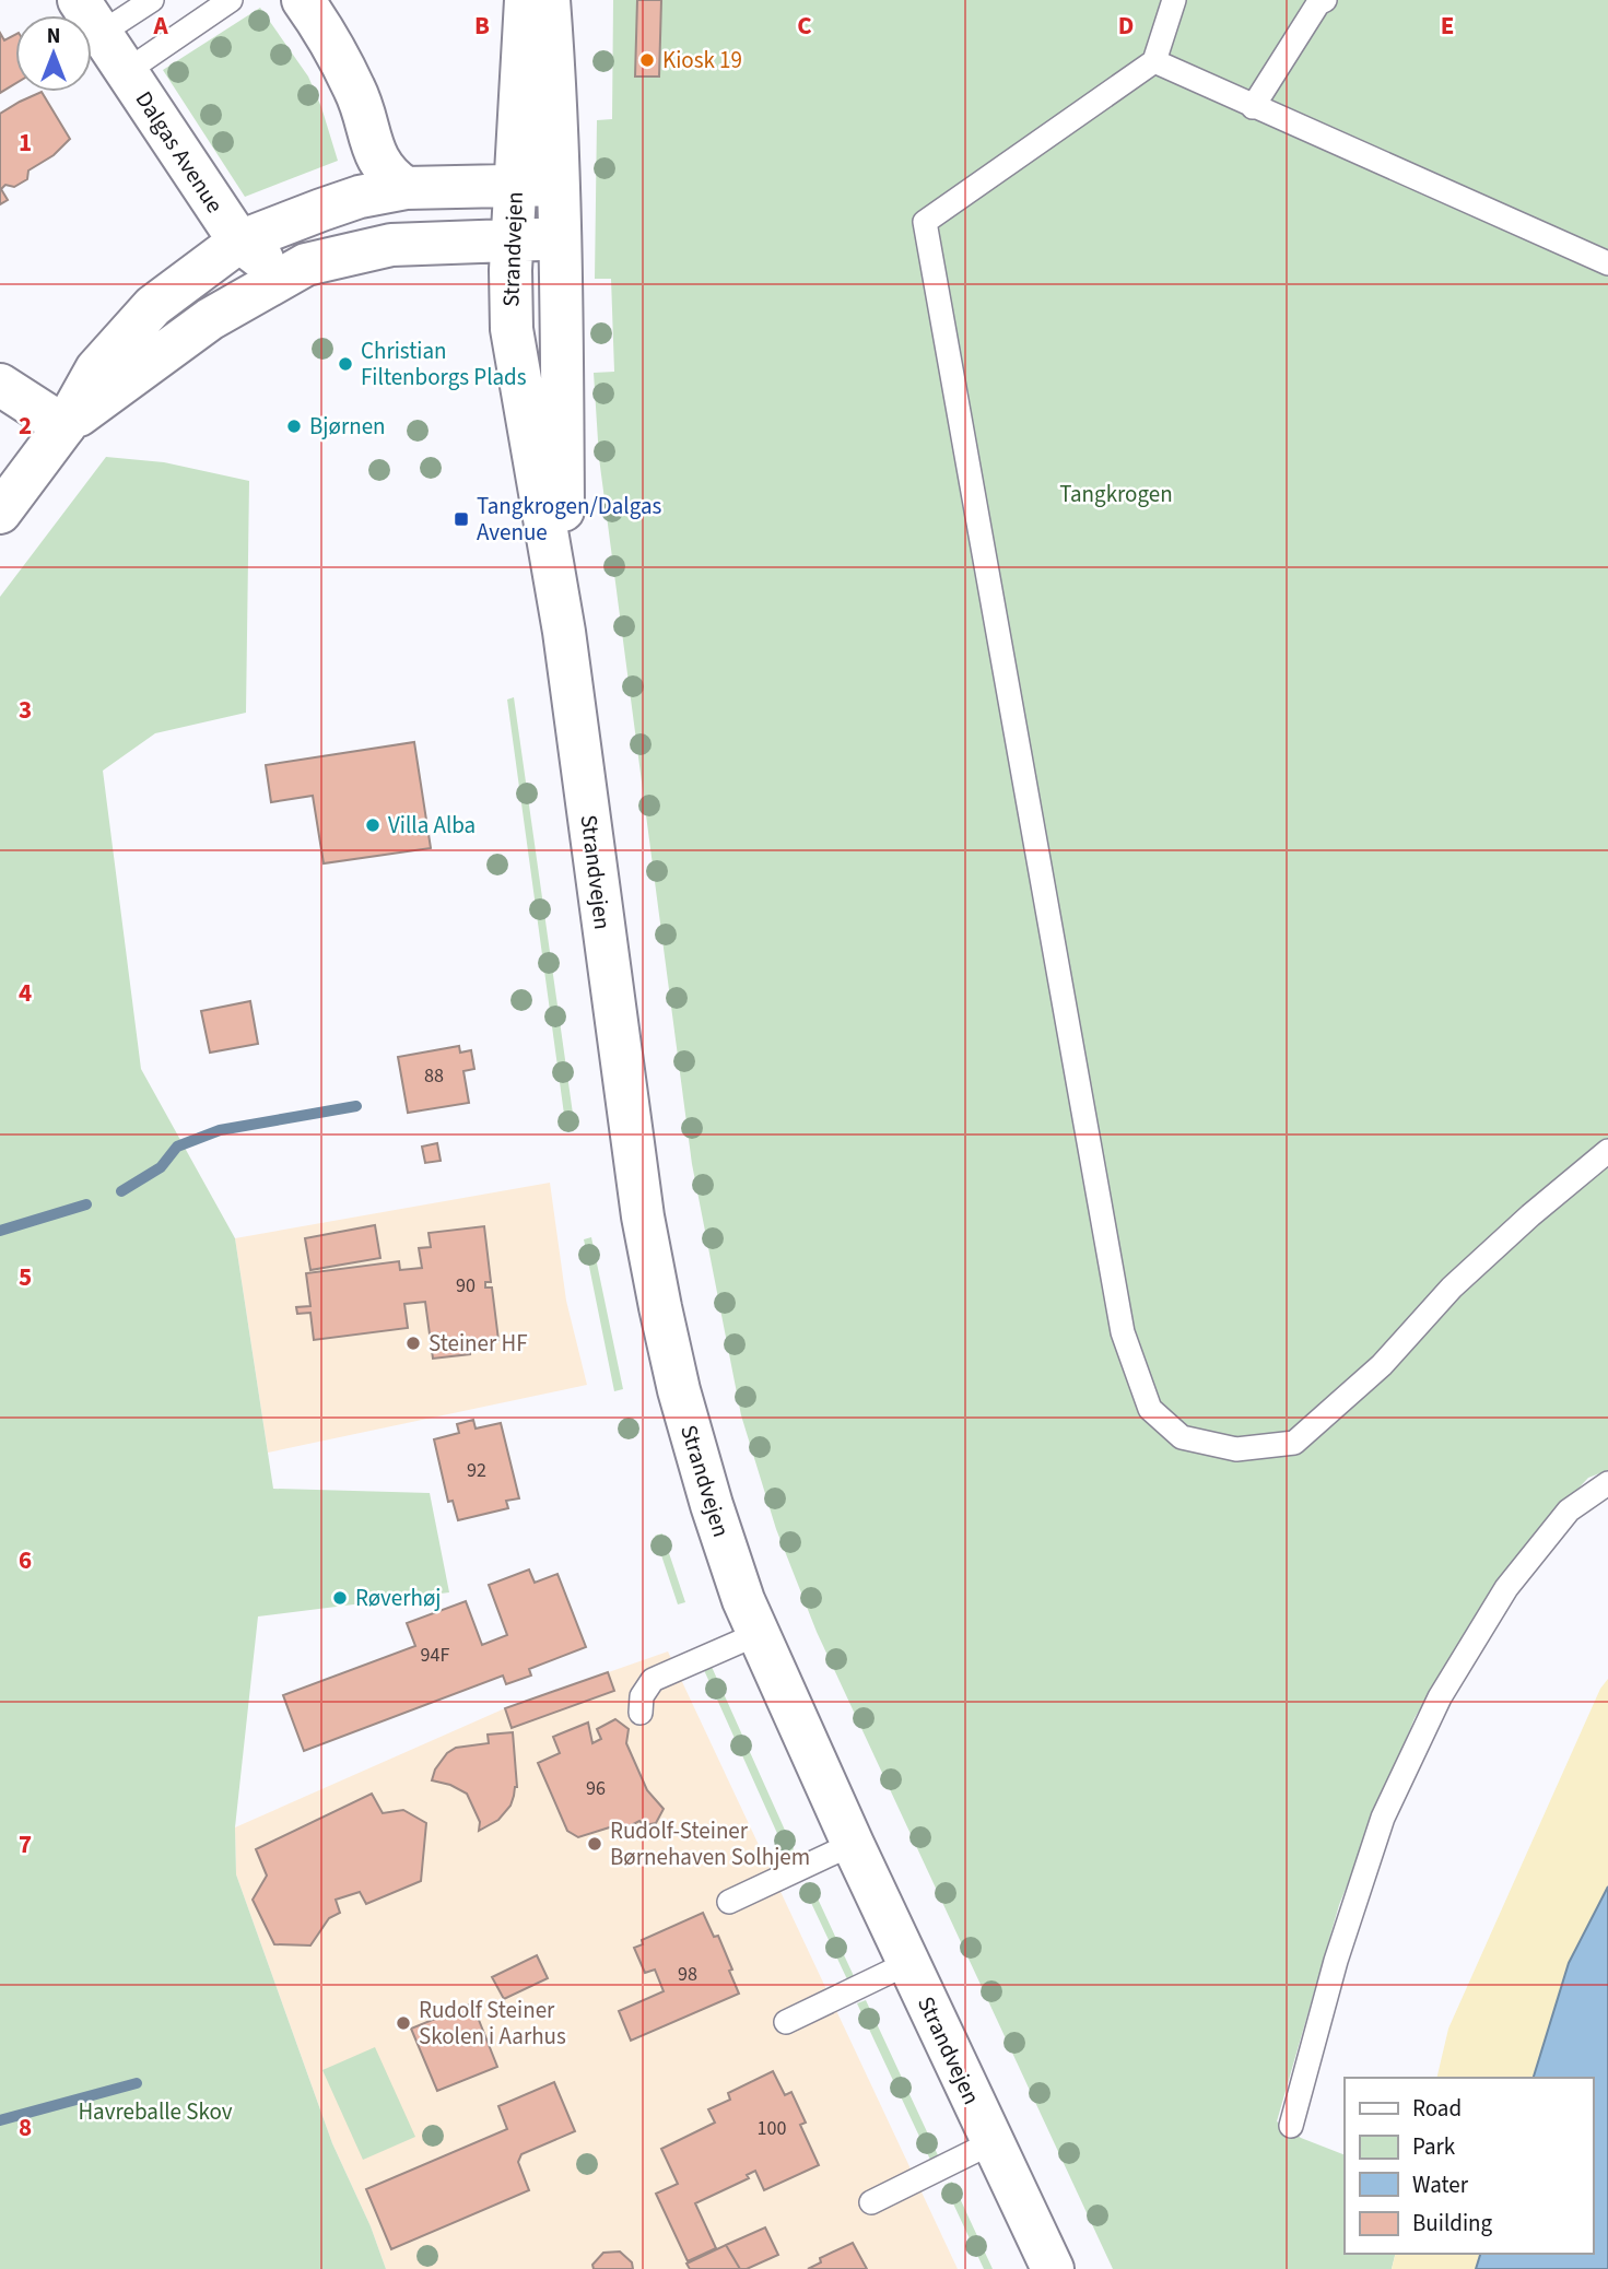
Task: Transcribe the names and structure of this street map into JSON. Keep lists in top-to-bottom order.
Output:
{
  "streets": {
    "street": ["Dalgas Avenue", "Strandvejen"]
  },
  "parks": ["Tangkrogen", "Havreballe Skov"],
  "places": {
    "other": [
      "Kiosk 19",
      "Christian Filtenborgs Plads",
      "Bjørnen",
      "Villa Alba",
      "Steiner HF",
      "Røverhøj",
      "Rudolf-Steiner Børnehaven Solhjem",
      "Rudolf Steiner Skolen i Aarhus"
    ],
    "transit": ["Tangkrogen/Dalgas Avenue"]
  },
  "house_numbers": [
    "88",
    "90",
    "92",
    "94F",
    "96",
    "98",
    "100"
  ],
  "legend": [
    "Road",
    "Park",
    "Water",
    "Building"
  ],
  "north": "top",
  "grid": {
    "columns": [
      "A",
      "B",
      "C",
      "D",
      "E"
    ],
    "rows": [
      "1",
      "2",
      "3",
      "4",
      "5",
      "6",
      "7",
      "8"
    ]
  }
}
